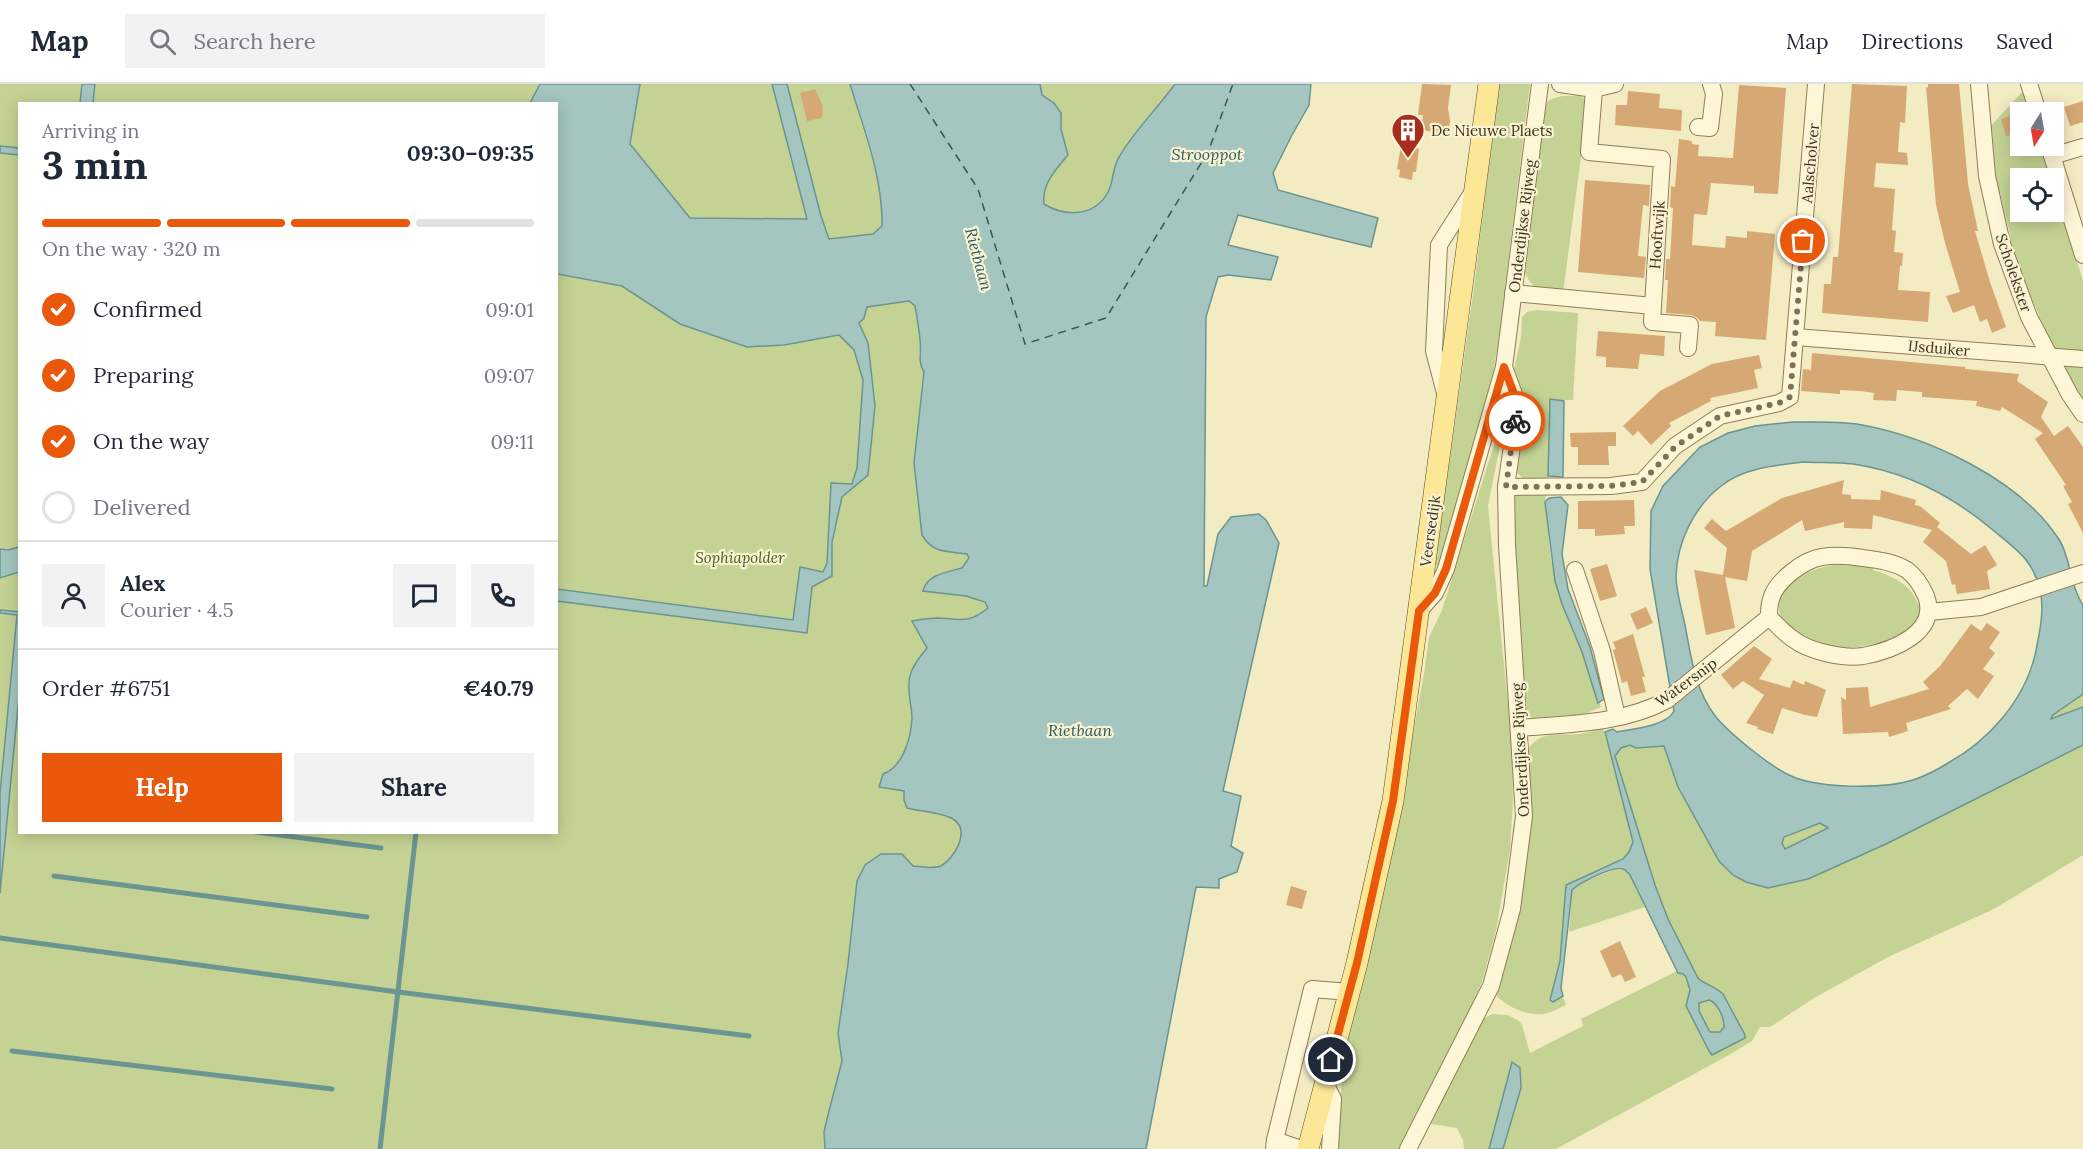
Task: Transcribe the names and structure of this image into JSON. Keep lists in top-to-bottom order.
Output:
{
  "streets": {
    "main road": ["Veersedijk"],
    "street": [
      "Aalscholver",
      "Onderdijkse Rijweg",
      "Hooftwijk",
      "Scholekster",
      "IJsduiker",
      "Watersnip"
    ]
  },
  "crossings": [
    ["Aalscholver", "Onderdijkse Rijweg"],
    ["Aalscholver", "IJsduiker"],
    ["Onderdijkse Rijweg", "Veersedijk"],
    ["Onderdijkse Rijweg", "Watersnip"],
    ["Scholekster", "IJsduiker"]
  ],
  "water": ["Strooppot", "Rietbaan"],
  "parks": ["Sophiapolder"],
  "places": {
    "building": ["De Nieuwe Plaets"]
  },
  "north": "bottom",
  "page": {
    "header": "Map",
    "search": "Search here",
    "nav": ["Map", "Directions", "Saved"],
    "heading": ["3 min", "Arriving in", "09:30–09:35"],
    "panel": [
      "Alex",
      "Courier · 4.5",
      "Order #6751",
      "€40.79"
    ],
    "bar": "On the way · 320 m",
    "list": [
      ["Confirmed", "09:01"],
      ["Preparing", "09:07"],
      ["On the way", "09:11"],
      "Delivered"
    ],
    "buttons": ["Help", "Share"]
  }
}
